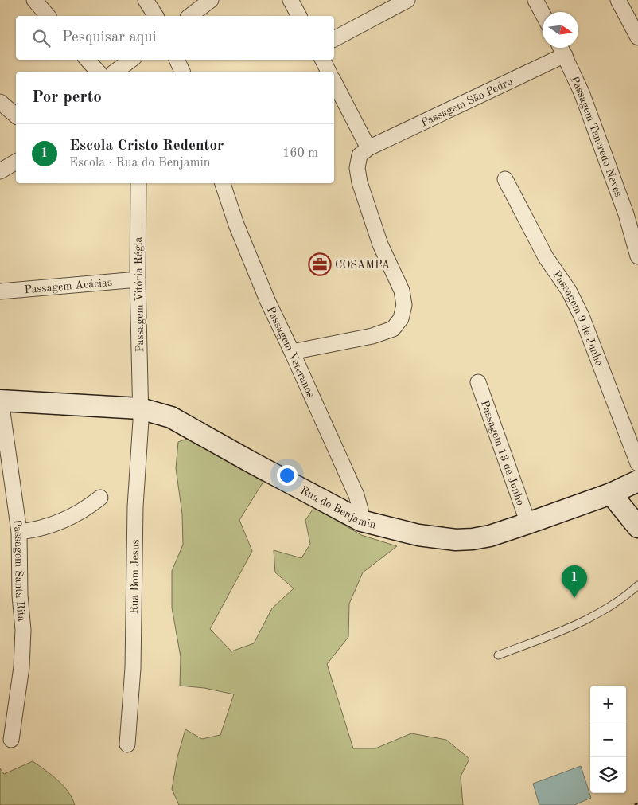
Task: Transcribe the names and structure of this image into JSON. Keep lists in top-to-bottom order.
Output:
{
  "streets": {
    "main road": ["Rua do Benjamin"],
    "street": [
      "Passagem São Pedro",
      "Passagem Tancredo Neves",
      "Passagem Acácias",
      "Passagem Vitória Régia",
      "Passagem 9 de Junho",
      "Passagem Veteranos",
      "Passagem 13 de Junho",
      "Passagem Santa Rita",
      "Rua Bom Jesus"
    ]
  },
  "crossings": [
    ["Passagem São Pedro", "Passagem Tancredo Neves"],
    ["Passagem Acácias", "Passagem Vitória Régia"],
    ["Passagem Vitória Régia", "Rua do Benjamin"],
    ["Passagem Vitória Régia", "Rua Bom Jesus"],
    ["Passagem Veteranos", "Rua do Benjamin"],
    ["Passagem 13 de Junho", "Rua do Benjamin"],
    ["Rua do Benjamin", "Passagem Santa Rita"],
    ["Rua do Benjamin", "Rua Bom Jesus"]
  ],
  "places": {
    "office": ["COSAMPA"]
  },
  "north": "right",
  "page": {
    "search": "Pesquisar aqui",
    "heading": "Por perto",
    "list": [
      {
        "mark": "1",
        "name": "Escola Cristo Redentor",
        "note": "Escola · Rua do Benjamin",
        "value": "160 m"
      }
    ],
    "pins": "1",
    "map_buttons": ["+", "−"]
  }
}
